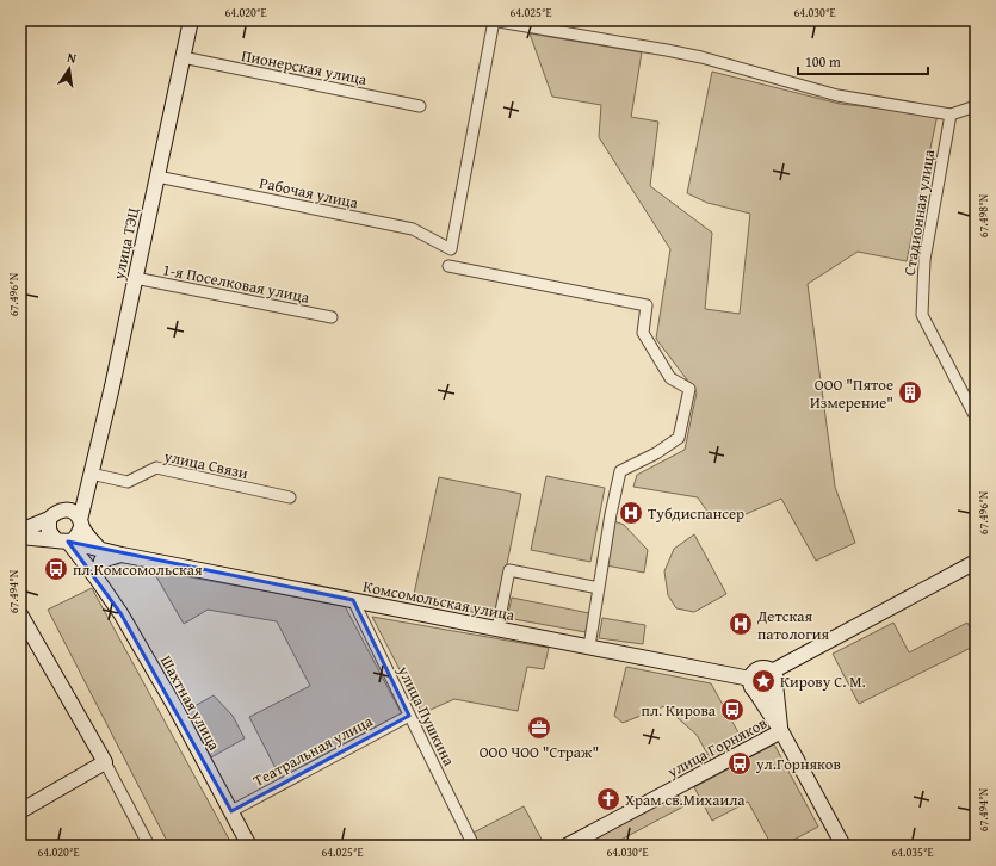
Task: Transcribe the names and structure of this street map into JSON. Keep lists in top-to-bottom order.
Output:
{
  "streets": {
    "street": [
      "Пионерская улица",
      "Рабочая улица",
      "Стадионная улица",
      "улица ТЭЦ",
      "1-я Поселковая улица",
      "улица Связи",
      "Комсомольская улица",
      "Шахтная улица",
      "улица Пушкина",
      "улица Горняков",
      "Театральная улица"
    ]
  },
  "crossings": [
    ["Пионерская улица", "улица ТЭЦ"],
    ["Рабочая улица", "улица ТЭЦ"],
    ["улица ТЭЦ", "1-я Поселковая улица"],
    ["улица ТЭЦ", "улица Связи"],
    ["улица ТЭЦ", "Комсомольская улица"],
    ["улица ТЭЦ", "Шахтная улица"],
    ["Комсомольская улица", "Шахтная улица"],
    ["Комсомольская улица", "улица Пушкина"],
    ["Шахтная улица", "Театральная улица"],
    ["улица Пушкина", "Театральная улица"]
  ],
  "places": {
    "building": ["ООО \"Пятое Измерение\""],
    "hospital": ["Тубдиспансер", "Детская патология"],
    "bus stop": ["пл.Комсомольская", "пл. Кирова", "ул.Горняков"],
    "place": ["Кирову С. М."],
    "office": ["ООО ЧОО \"Страж\""],
    "church": ["Храм св.Михаила"]
  },
  "scale_bar": "100 m",
  "north": "top",
  "coordinates": [
    "64.020°E",
    "64.025°E",
    "64.030°E",
    "67.498°N",
    "67.496°N",
    "67.494°N",
    "64.035°E"
  ]
}
